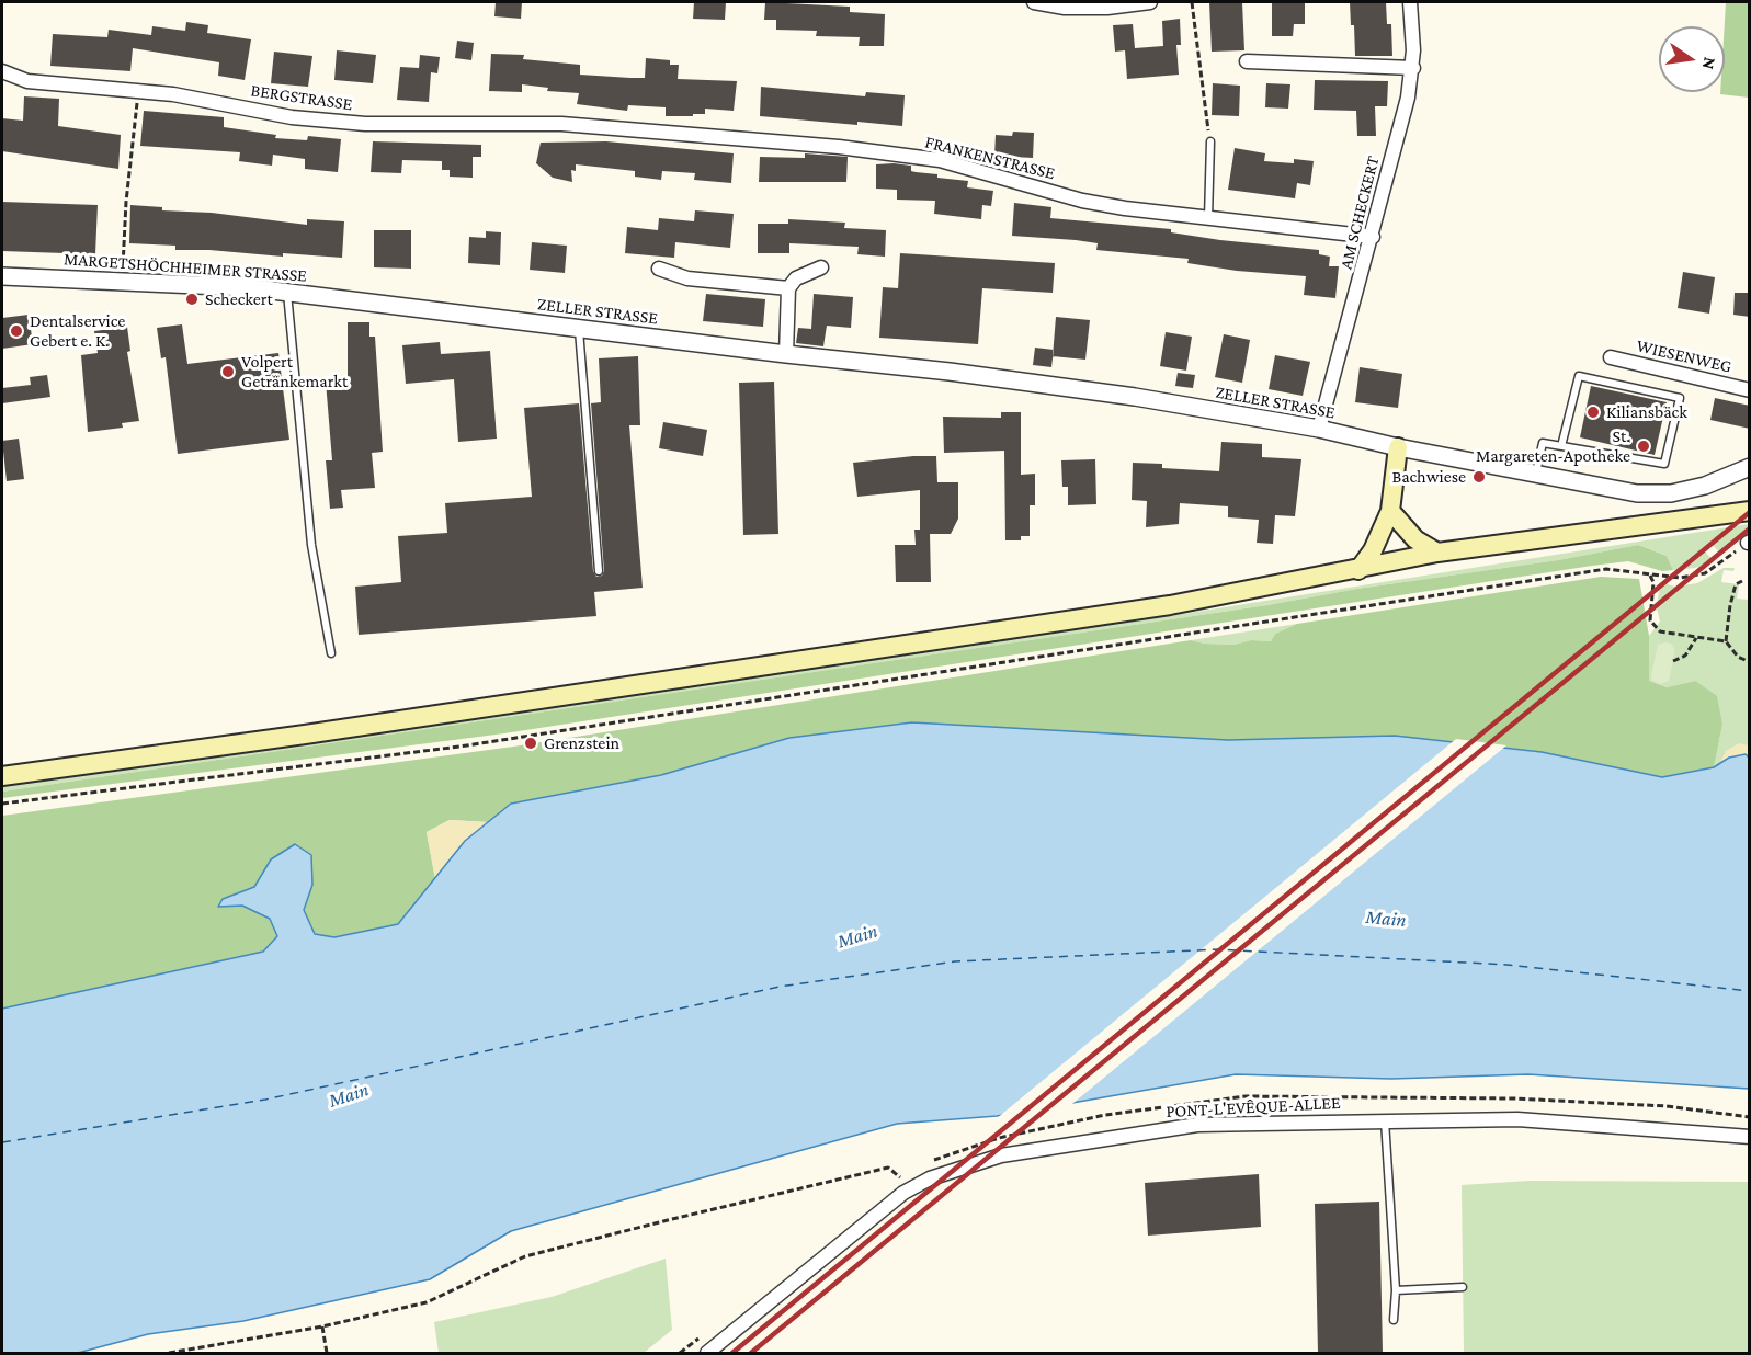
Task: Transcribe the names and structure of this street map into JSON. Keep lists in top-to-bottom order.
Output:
{
  "streets": {
    "street": [
      "BERGSTRASSE",
      "FRANKENSTRASSE",
      "AM SCHECKERT",
      "MARGETSHÖCHHEIMER STRASSE",
      "ZELLER STRASSE",
      "WIESENWEG",
      "PONT-L'EVÊQUE-ALLEE"
    ]
  },
  "crossings": [
    ["BERGSTRASSE", "FRANKENSTRASSE"],
    ["FRANKENSTRASSE", "AM SCHECKERT"],
    ["AM SCHECKERT", "ZELLER STRASSE"],
    ["MARGETSHÖCHHEIMER STRASSE", "ZELLER STRASSE"]
  ],
  "water": ["Main"],
  "places": [
    "Scheckert",
    "Dentalservice Gebert e. K.",
    "Volpert Getränkemarkt",
    "Kiliansbäck",
    "St. Margareten-Apotheke",
    "Bachwiese",
    "Grenzstein"
  ],
  "north": "right"
}
